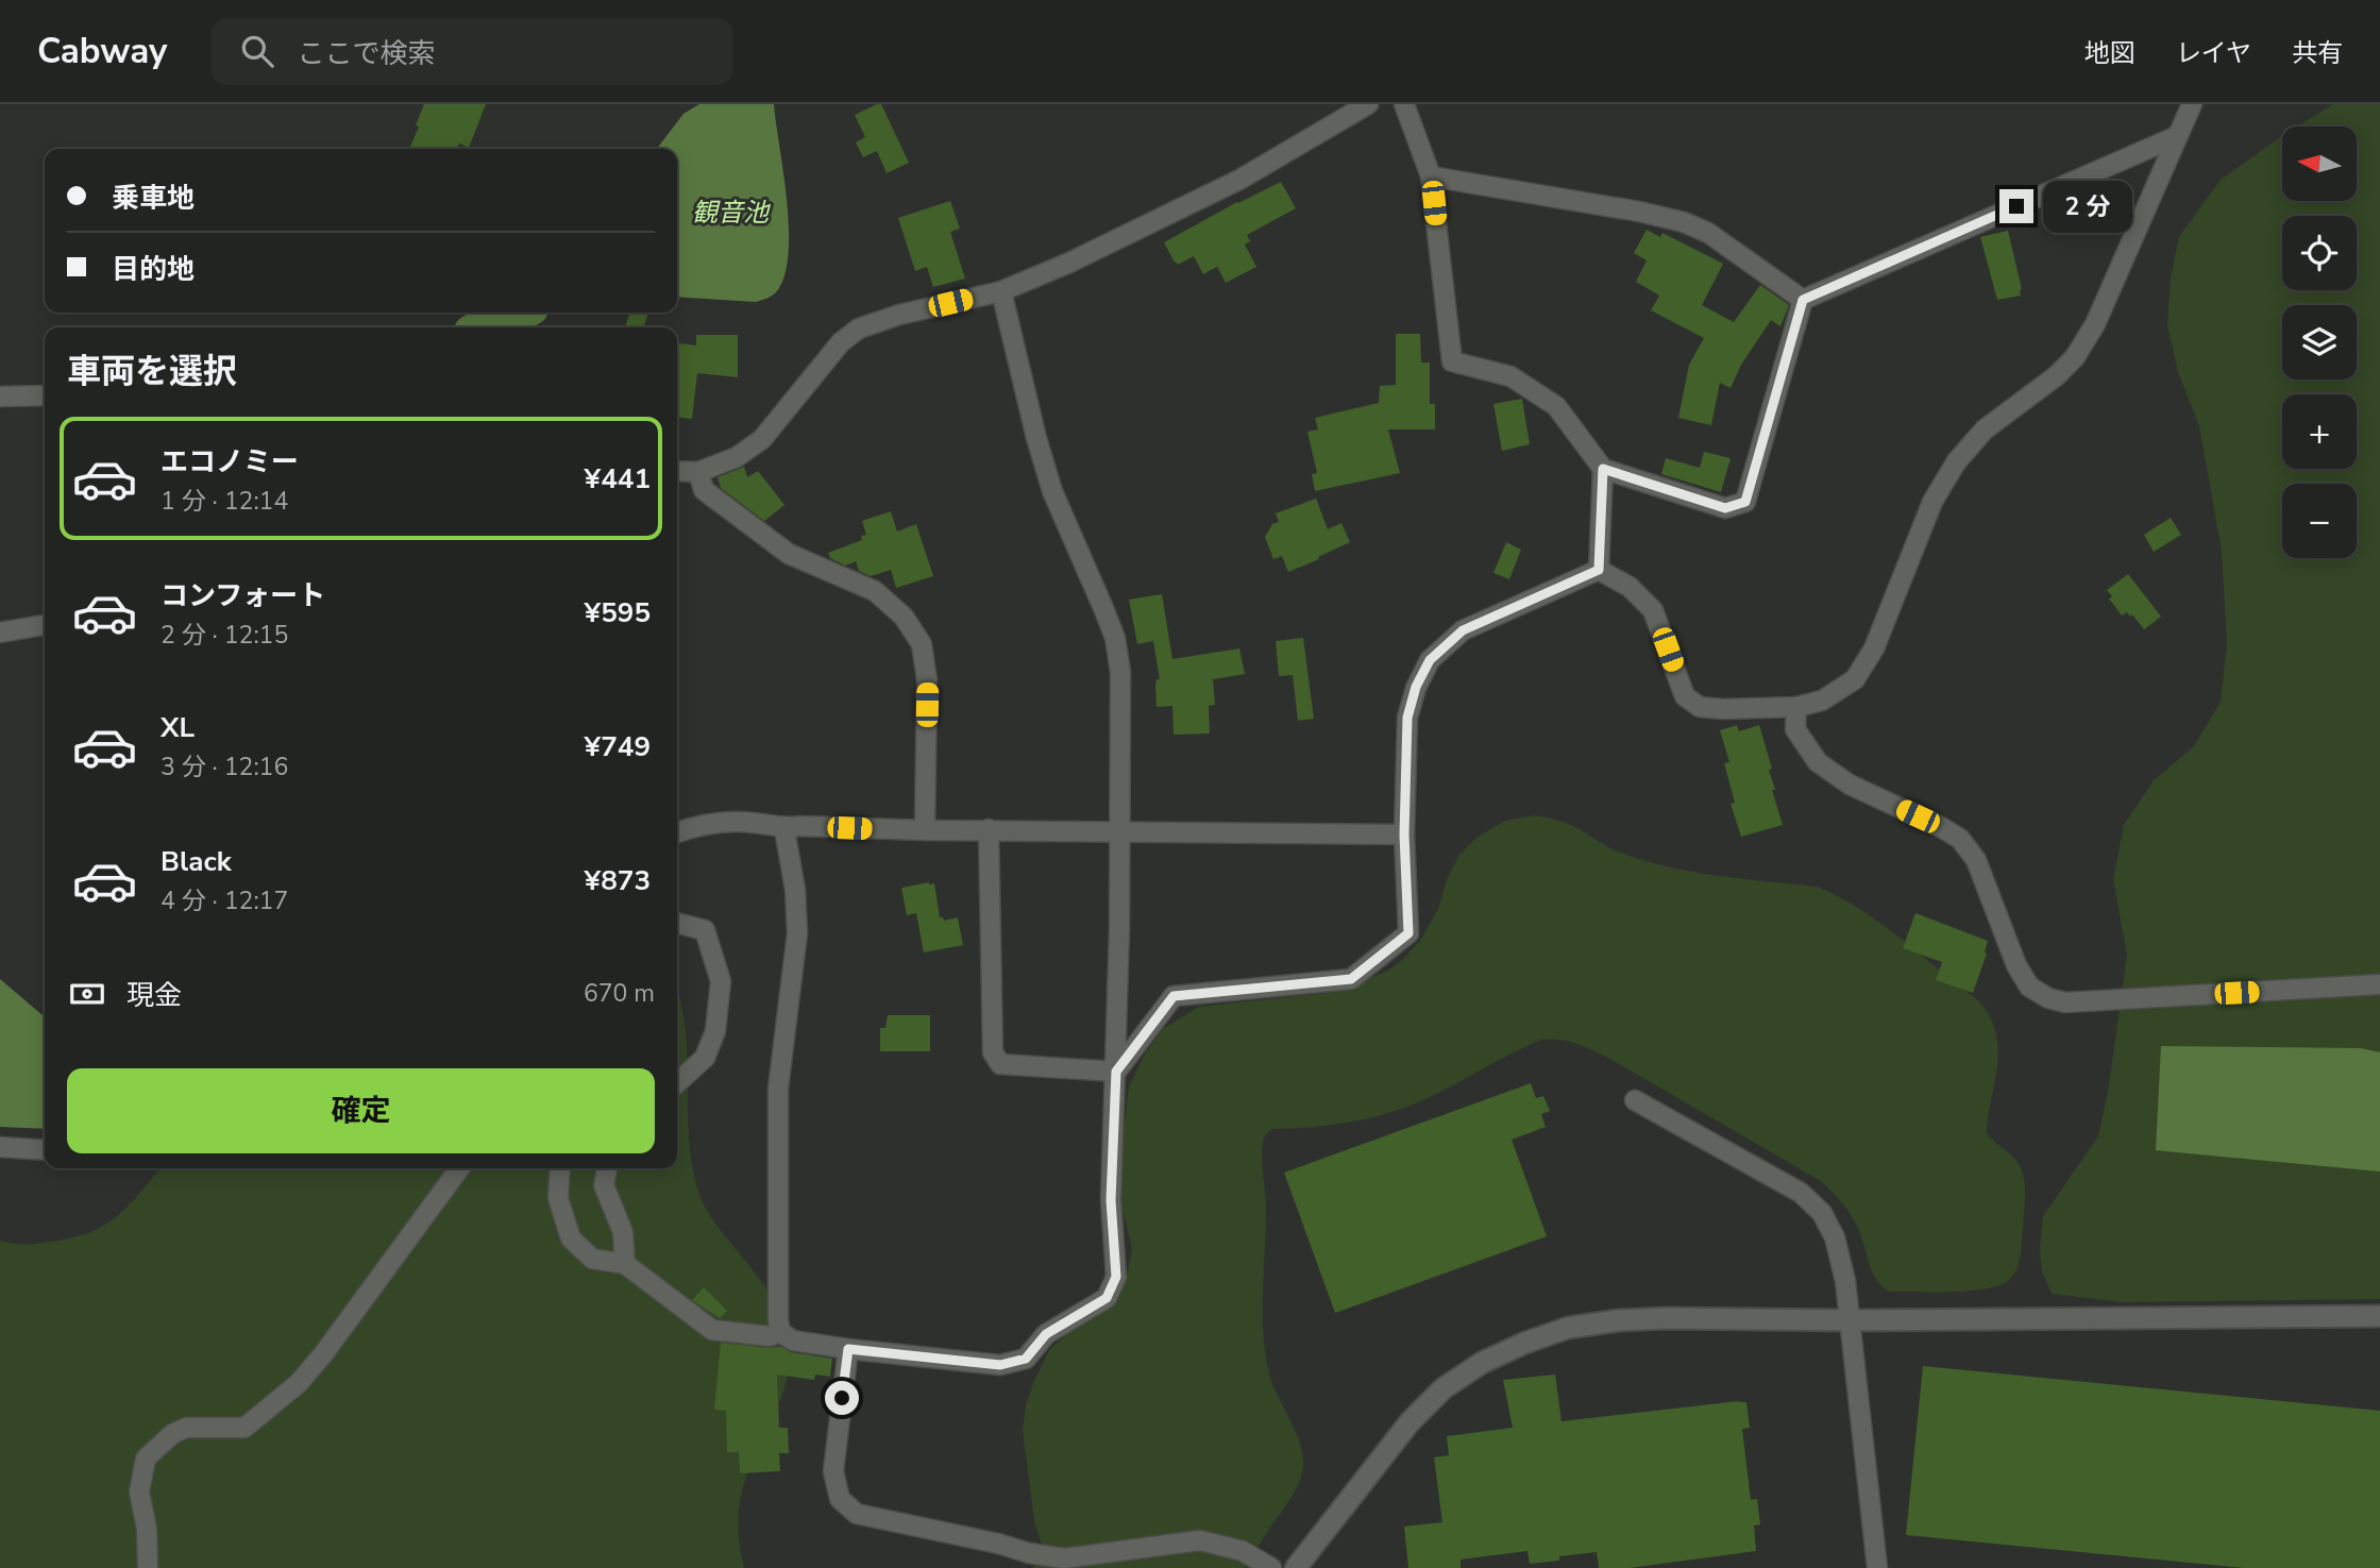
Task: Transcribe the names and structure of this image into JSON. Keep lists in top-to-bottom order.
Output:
{
  "water": ["観音池"],
  "north": "left",
  "page": {
    "header": "Cabway",
    "search": "ここで検索",
    "nav": ["地図", "レイヤ", "共有"],
    "map_buttons": ["+", "−"],
    "banner": ["乗車地", "目的地"],
    "bubble": "2 分",
    "heading": "車両を選択",
    "list": [
      {
        "name": "エコノミー",
        "note": "1 分 · 12:14",
        "value": "¥441"
      },
      {
        "name": "コンフォート",
        "note": "2 分 · 12:15",
        "value": "¥595"
      },
      {
        "name": "XL",
        "note": "3 分 · 12:16",
        "value": "¥749"
      },
      {
        "name": "Black",
        "note": "4 分 · 12:17",
        "value": "¥873"
      }
    ],
    "pay": ["現金", "670 m"],
    "buttons": "確定"
  }
}
